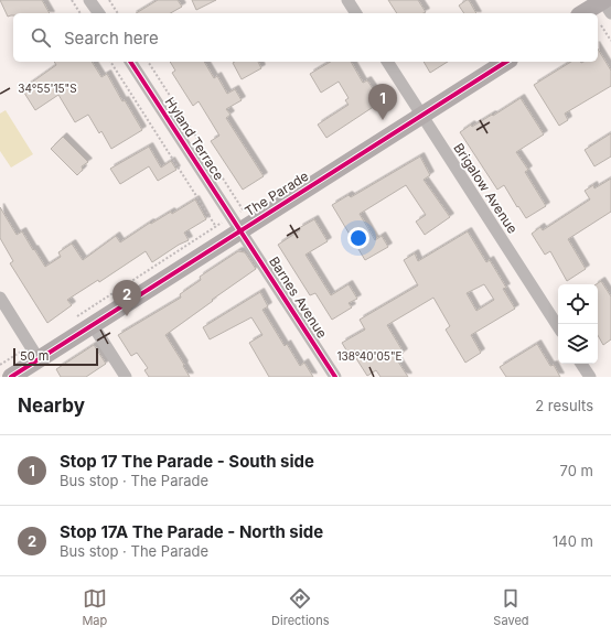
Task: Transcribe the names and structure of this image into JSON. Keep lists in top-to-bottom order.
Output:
{
  "streets": {
    "main road": ["The Parade"],
    "street": ["Hyland Terrace", "Brigalow Avenue", "Barnes Avenue"]
  },
  "crossings": [
    ["Hyland Terrace", "The Parade"],
    ["Hyland Terrace", "Barnes Avenue"],
    ["Brigalow Avenue", "The Parade"],
    ["The Parade", "Barnes Avenue"]
  ],
  "scale_bar": "50 m",
  "page": {
    "search": "Search here",
    "pins": ["1", "2"],
    "scale": "50 m",
    "heading": ["Nearby", "2 results"],
    "list": [
      {
        "mark": "1",
        "name": "Stop 17 The Parade - South side",
        "note": "Bus stop · The Parade",
        "value": "70 m"
      },
      {
        "mark": "2",
        "name": "Stop 17A The Parade - North side",
        "note": "Bus stop · The Parade",
        "value": "140 m"
      }
    ],
    "nav": ["Map", "Directions", "Saved"]
  },
  "coordinates": ["34°55'15\"S", "138°40'05\"E"]
}
